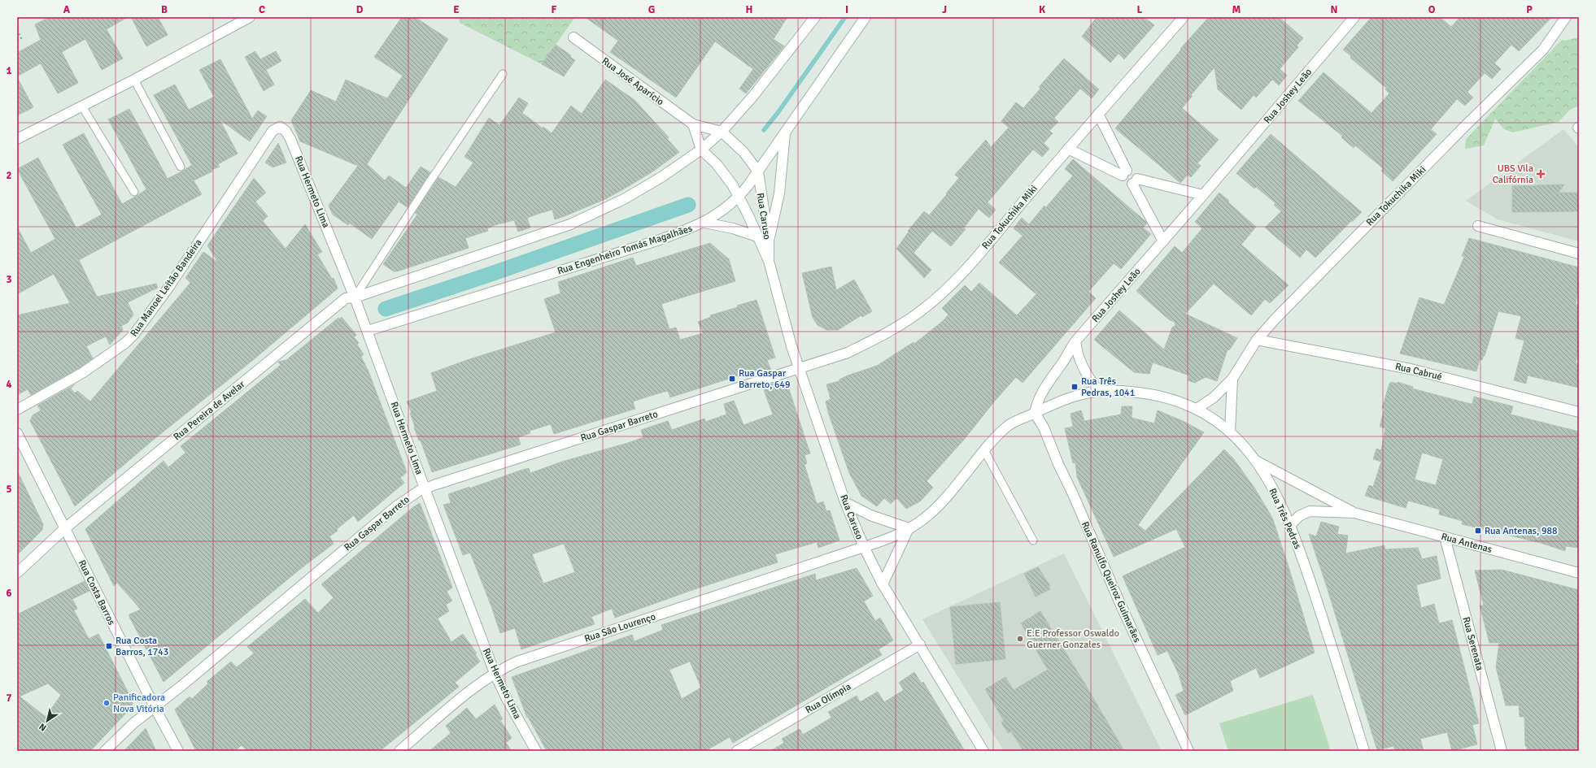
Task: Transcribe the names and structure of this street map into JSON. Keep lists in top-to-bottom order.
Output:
{
  "streets": {
    "street": [
      "Rua José Aparício",
      "Rua Joshey Leão",
      "Rua Hermeto Lima",
      "Rua Tokuchika Miki",
      "Rua Caruso",
      "Rua Engenheiro Tomás Magalhães",
      "Rua Manoel Leitão Bandeira",
      "Rua Cabrué",
      "Rua Pereira de Avelar",
      "Rua Gaspar Barreto",
      "Rua Três Pedras",
      "Rua Antenas",
      "Rua Ranulfo Queiroz Guimarães",
      "Rua Costa Barros",
      "Rua São Lourenço",
      "Rua Serenata",
      "Rua Olímpia"
    ]
  },
  "crossings": [
    ["Rua Joshey Leão", "Rua Três Pedras"],
    ["Rua Joshey Leão", "Rua Ranulfo Queiroz Guimarães"],
    ["Rua Hermeto Lima", "Rua Engenheiro Tomás Magalhães"],
    ["Rua Hermeto Lima", "Rua Manoel Leitão Bandeira"],
    ["Rua Hermeto Lima", "Rua Pereira de Avelar"],
    ["Rua Hermeto Lima", "Rua Gaspar Barreto"],
    ["Rua Hermeto Lima", "Rua São Lourenço"],
    ["Rua Tokuchika Miki", "Rua Caruso"],
    ["Rua Tokuchika Miki", "Rua Cabrué"],
    ["Rua Tokuchika Miki", "Rua Gaspar Barreto"],
    ["Rua Tokuchika Miki", "Rua Três Pedras"],
    ["Rua Caruso", "Rua Engenheiro Tomás Magalhães"],
    ["Rua Caruso", "Rua Gaspar Barreto"],
    ["Rua Caruso", "Rua São Lourenço"],
    ["Rua Caruso", "Rua Olímpia"],
    ["Rua Pereira de Avelar", "Rua Costa Barros"],
    ["Rua Gaspar Barreto", "Rua Costa Barros"],
    ["Rua Três Pedras", "Rua Antenas"],
    ["Rua Três Pedras", "Rua Ranulfo Queiroz Guimarães"],
    ["Rua Antenas", "Rua Serenata"]
  ],
  "places": {
    "health": ["UBS Vila Califórnia"],
    "transit": [
      "Rua Gaspar Barreto, 649",
      "Rua Três Pedras, 1041",
      "Rua Antenas, 988",
      "Rua Costa Barros, 1743"
    ],
    "other": ["E.E Professor Oswaldo Guerner Gonzales", "Panificadora Nova Vitória"]
  },
  "north": "bottom left",
  "grid": {
    "columns": [
      "A",
      "B",
      "C",
      "D",
      "E",
      "F",
      "G",
      "H",
      "I",
      "J",
      "K",
      "L",
      "M",
      "N",
      "O",
      "P"
    ],
    "rows": [
      "1",
      "2",
      "3",
      "4",
      "5",
      "6",
      "7"
    ]
  }
}
